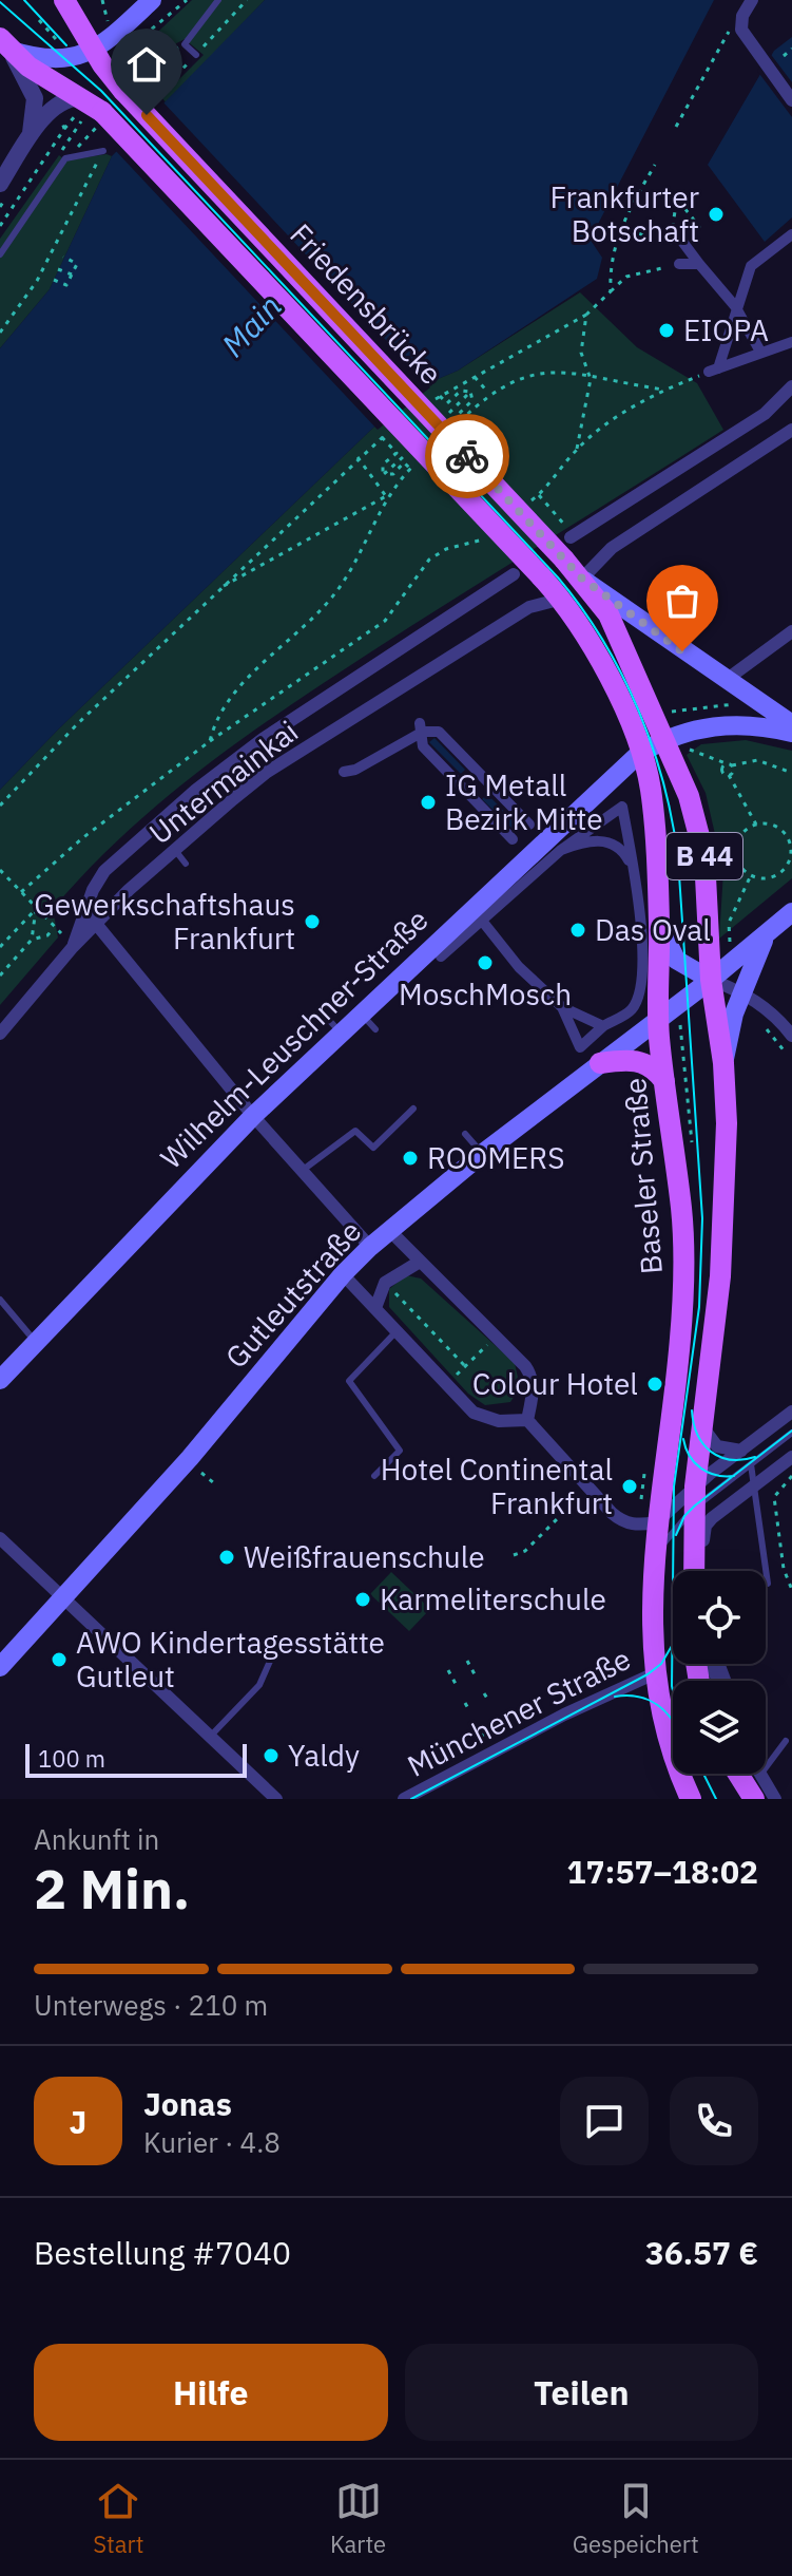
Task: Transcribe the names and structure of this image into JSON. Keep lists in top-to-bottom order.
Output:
{
  "streets": {
    "main road": [
      "Friedensbrücke",
      "B 44",
      "Wilhelm-Leuschner-Straße",
      "Baseler Straße",
      "Gutleutstraße"
    ],
    "street": ["Untermainkai", "Münchener Straße"]
  },
  "crossings": [
    ["Friedensbrücke", "Untermainkai"],
    ["Friedensbrücke", "B 44"],
    ["Untermainkai", "B 44"],
    ["B 44", "Wilhelm-Leuschner-Straße"],
    ["B 44", "Baseler Straße"],
    ["B 44", "Gutleutstraße"],
    ["B 44", "Münchener Straße"],
    ["Baseler Straße", "Gutleutstraße"]
  ],
  "water": ["Main"],
  "places": [
    "Frankfurter Botschaft",
    "EIOPA",
    "IG Metall Bezirk Mitte",
    "Gewerkschaftshaus Frankfurt",
    "Das Oval",
    "MoschMosch",
    "ROOMERS",
    "Colour Hotel",
    "Hotel Continental Frankfurt",
    "Weißfrauenschule",
    "Karmeliterschule",
    "AWO Kindertagesstätte Gutleut",
    "Yaldy"
  ],
  "scale_bar": "100 m",
  "page": {
    "scale": "100 m",
    "heading": ["2 Min.", "Ankunft in", "17:57–18:02"],
    "panel": [
      "Jonas",
      "Kurier · 4.8",
      "Bestellung #7040",
      "36.57 €"
    ],
    "bar": "Unterwegs · 210 m",
    "round": "J",
    "buttons": ["Hilfe", "Teilen"],
    "tabs": ["Start", "Karte", "Gespeichert"]
  }
}
